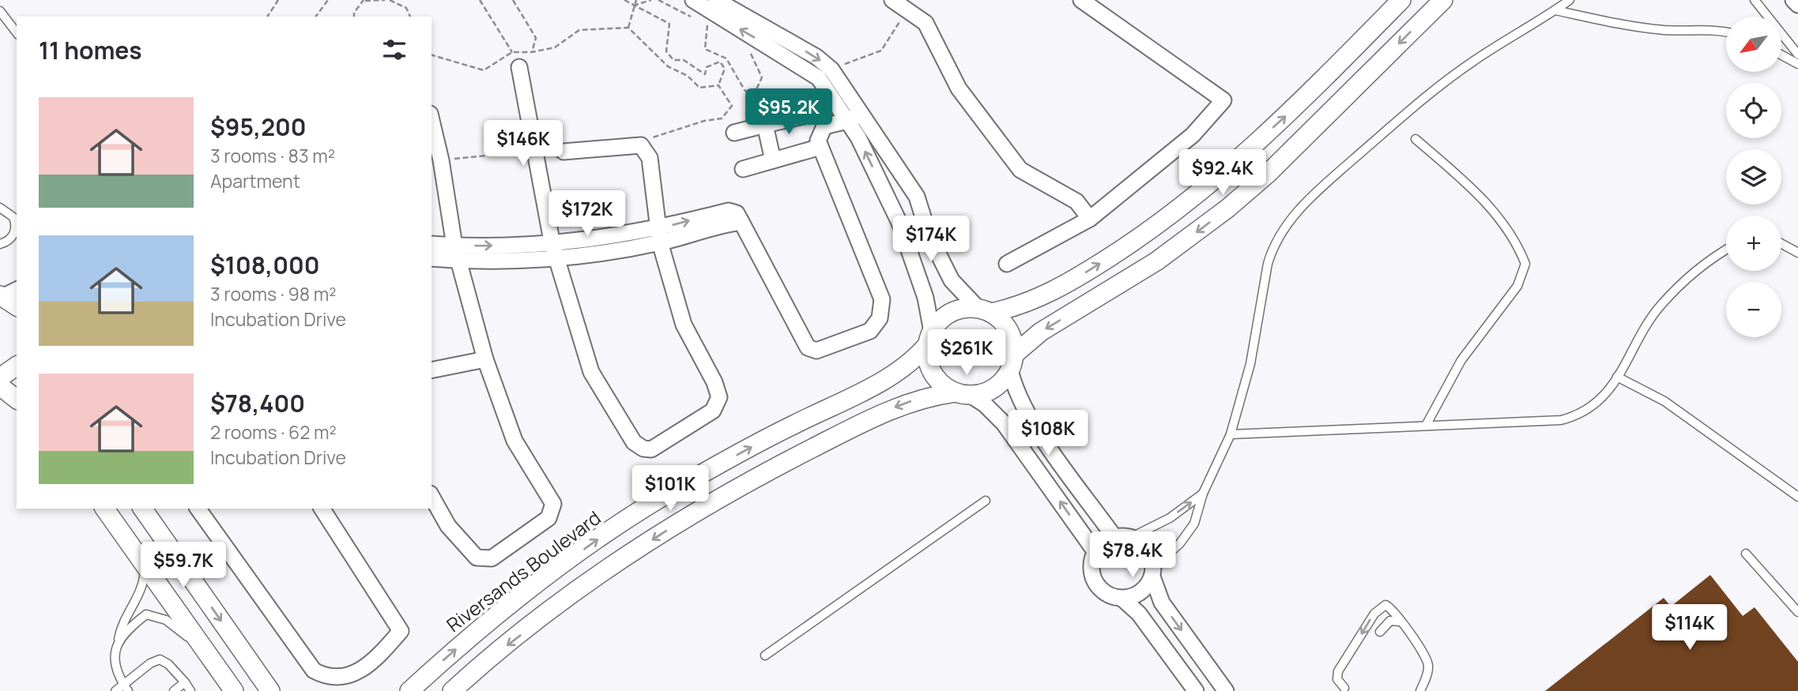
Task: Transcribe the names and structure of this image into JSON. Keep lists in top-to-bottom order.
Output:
{
  "streets": {
    "street": ["Riversands Boulevard"]
  },
  "north": "bottom left",
  "page": {
    "map_buttons": ["+", "−"],
    "heading": "11 homes",
    "list": [
      {
        "name": "$95,200",
        "note": "3 rooms · 83 m² · Apartment"
      },
      {
        "name": "$108,000",
        "note": "3 rooms · 98 m² · Incubation Drive"
      },
      {
        "name": "$78,400",
        "note": "2 rooms · 62 m² · Incubation Drive"
      }
    ],
    "price": [
      "$95.2K",
      "$146K",
      "$92.4K",
      "$172K",
      "$174K",
      "$261K",
      "$108K",
      "$101K",
      "$78.4K",
      "$59.7K",
      "$114K"
    ]
  }
}
